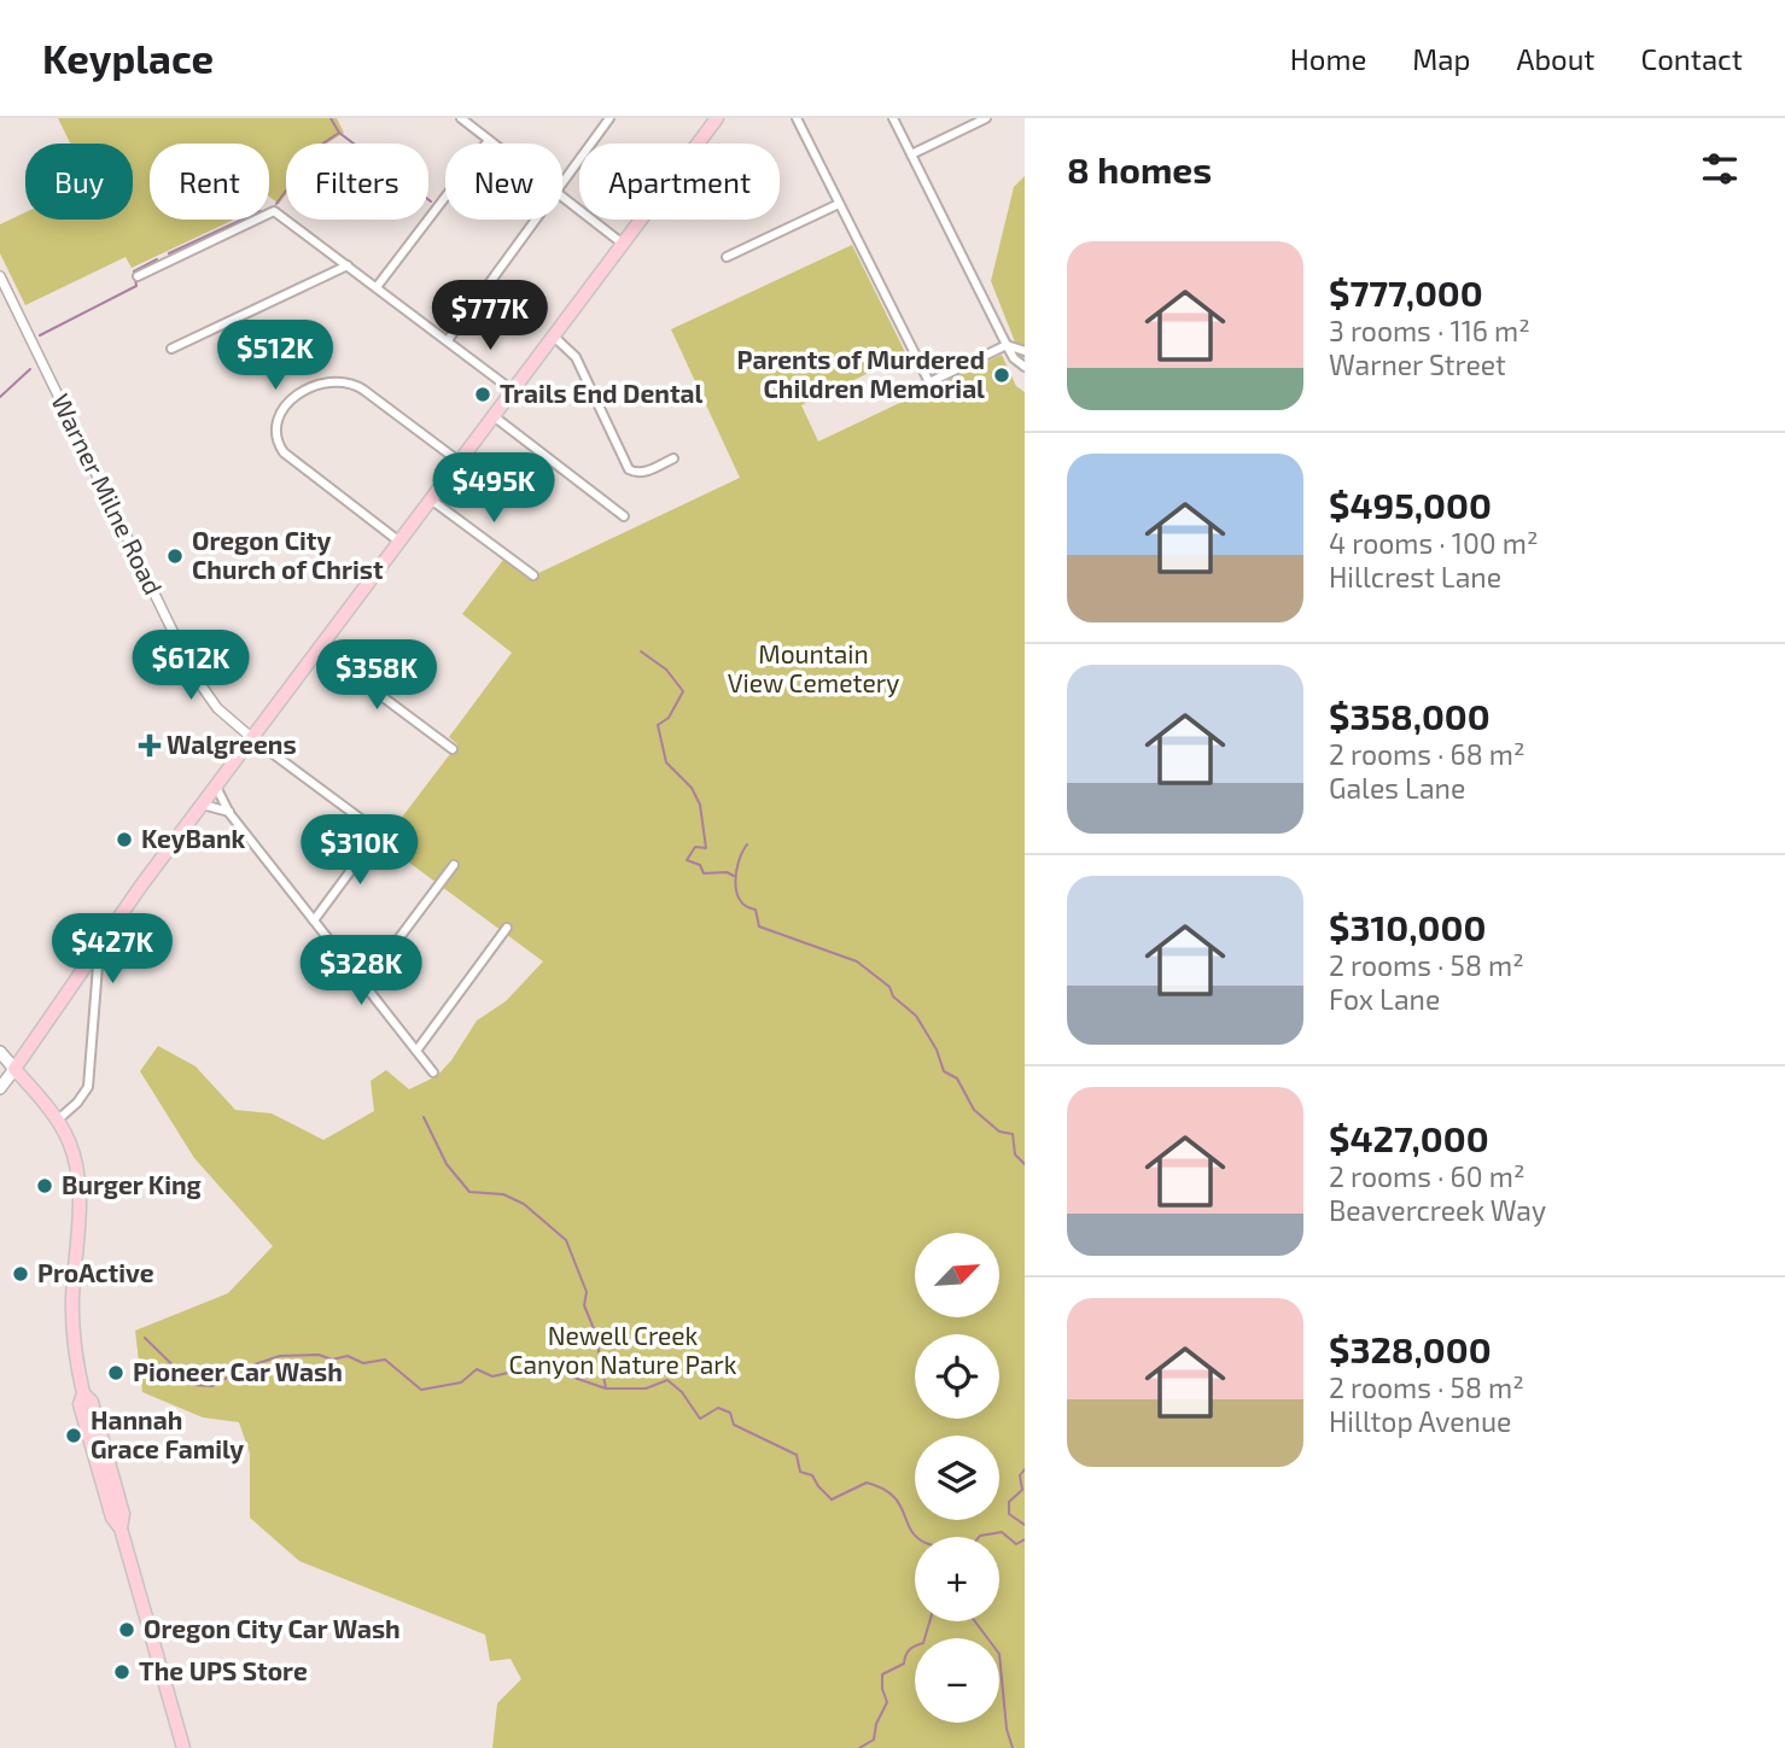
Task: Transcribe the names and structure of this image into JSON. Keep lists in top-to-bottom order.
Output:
{
  "streets": {
    "street": ["Warner Milne Road"]
  },
  "parks": ["Mountain View Cemetery", "Newell Creek Canyon Nature Park"],
  "places": {
    "other": [
      "Parents of Murdered Children Memorial",
      "Trails End Dental",
      "Oregon City Church of Christ",
      "KeyBank",
      "Burger King",
      "ProActive",
      "Pioneer Car Wash",
      "Hannah Grace Family",
      "Oregon City Car Wash",
      "The UPS Store"
    ],
    "health": ["Walgreens"]
  },
  "north": "top right",
  "page": {
    "header": "Keyplace",
    "nav": [
      "Home",
      "Map",
      "About",
      "Contact"
    ],
    "heading": "8 homes",
    "chip": [
      "Buy",
      "Rent",
      "Filters",
      "New",
      "Apartment"
    ],
    "list": [
      {
        "name": "$777,000",
        "note": "3 rooms · 116 m² · Warner Street"
      },
      {
        "name": "$495,000",
        "note": "4 rooms · 100 m² · Hillcrest Lane"
      },
      {
        "name": "$358,000",
        "note": "2 rooms · 68 m² · Gales Lane"
      },
      {
        "name": "$310,000",
        "note": "2 rooms · 58 m² · Fox Lane"
      },
      {
        "name": "$427,000",
        "note": "2 rooms · 60 m² · Beavercreek Way"
      },
      {
        "name": "$328,000",
        "note": "2 rooms · 58 m² · Hilltop Avenue"
      }
    ],
    "price": [
      "$777K",
      "$512K",
      "$495K",
      "$612K",
      "$358K",
      "$310K",
      "$427K",
      "$328K"
    ],
    "map_buttons": ["+", "−"]
  }
}
